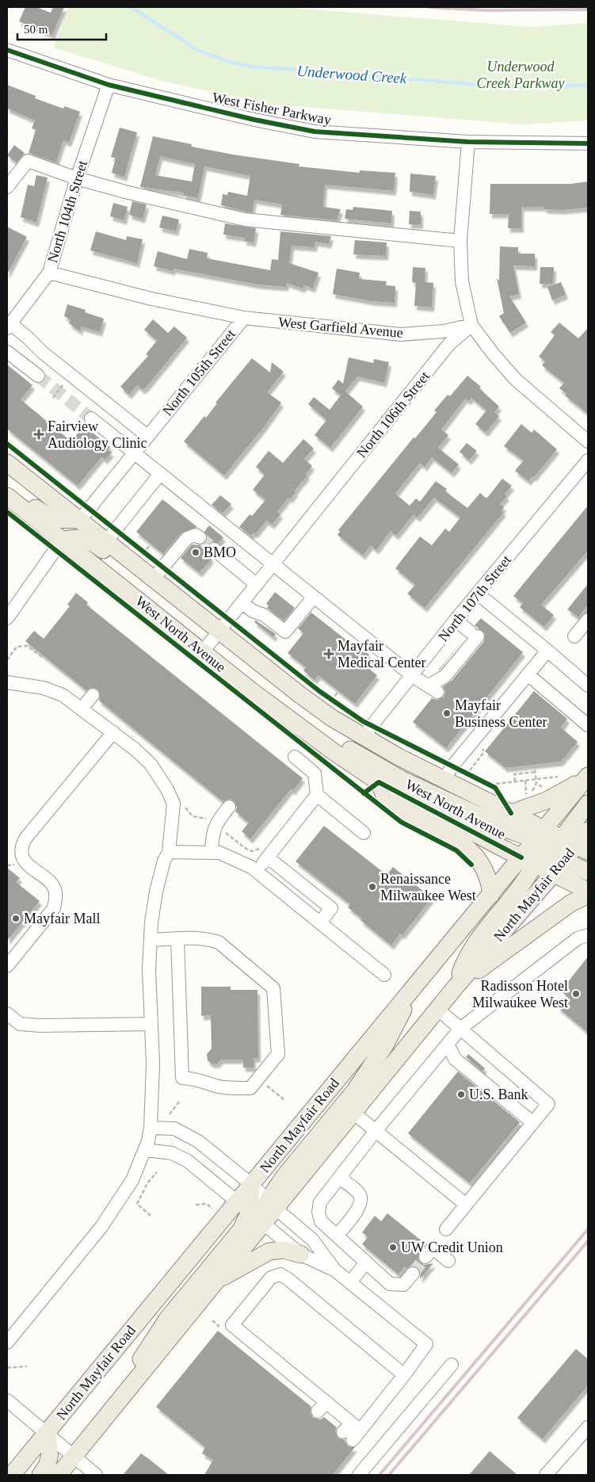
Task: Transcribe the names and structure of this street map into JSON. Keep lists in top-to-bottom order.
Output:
{
  "streets": {
    "main road": ["West North Avenue", "North Mayfair Road"],
    "street": [
      "West Fisher Parkway",
      "North 104th Street",
      "West Garfield Avenue",
      "North 105th Street",
      "North 106th Street",
      "North 107th Street"
    ]
  },
  "crossings": [
    ["West Fisher Parkway", "North 104th Street"],
    ["North 104th Street", "West Garfield Avenue"],
    ["West Garfield Avenue", "North 105th Street"],
    ["West Garfield Avenue", "North 106th Street"],
    ["North 105th Street", "West North Avenue"],
    ["North 106th Street", "West North Avenue"],
    ["North 107th Street", "West North Avenue"],
    ["West North Avenue", "North Mayfair Road"]
  ],
  "water": ["Underwood Creek"],
  "parks": ["Underwood Creek Parkway"],
  "places": {
    "health": ["Fairview Audiology Clinic", "Mayfair Medical Center"],
    "other": [
      "BMO",
      "Mayfair Business Center",
      "Renaissance Milwaukee West",
      "Mayfair Mall",
      "Radisson Hotel Milwaukee West",
      "U.S. Bank",
      "UW Credit Union"
    ]
  },
  "scale_bar": "50 m"
}
